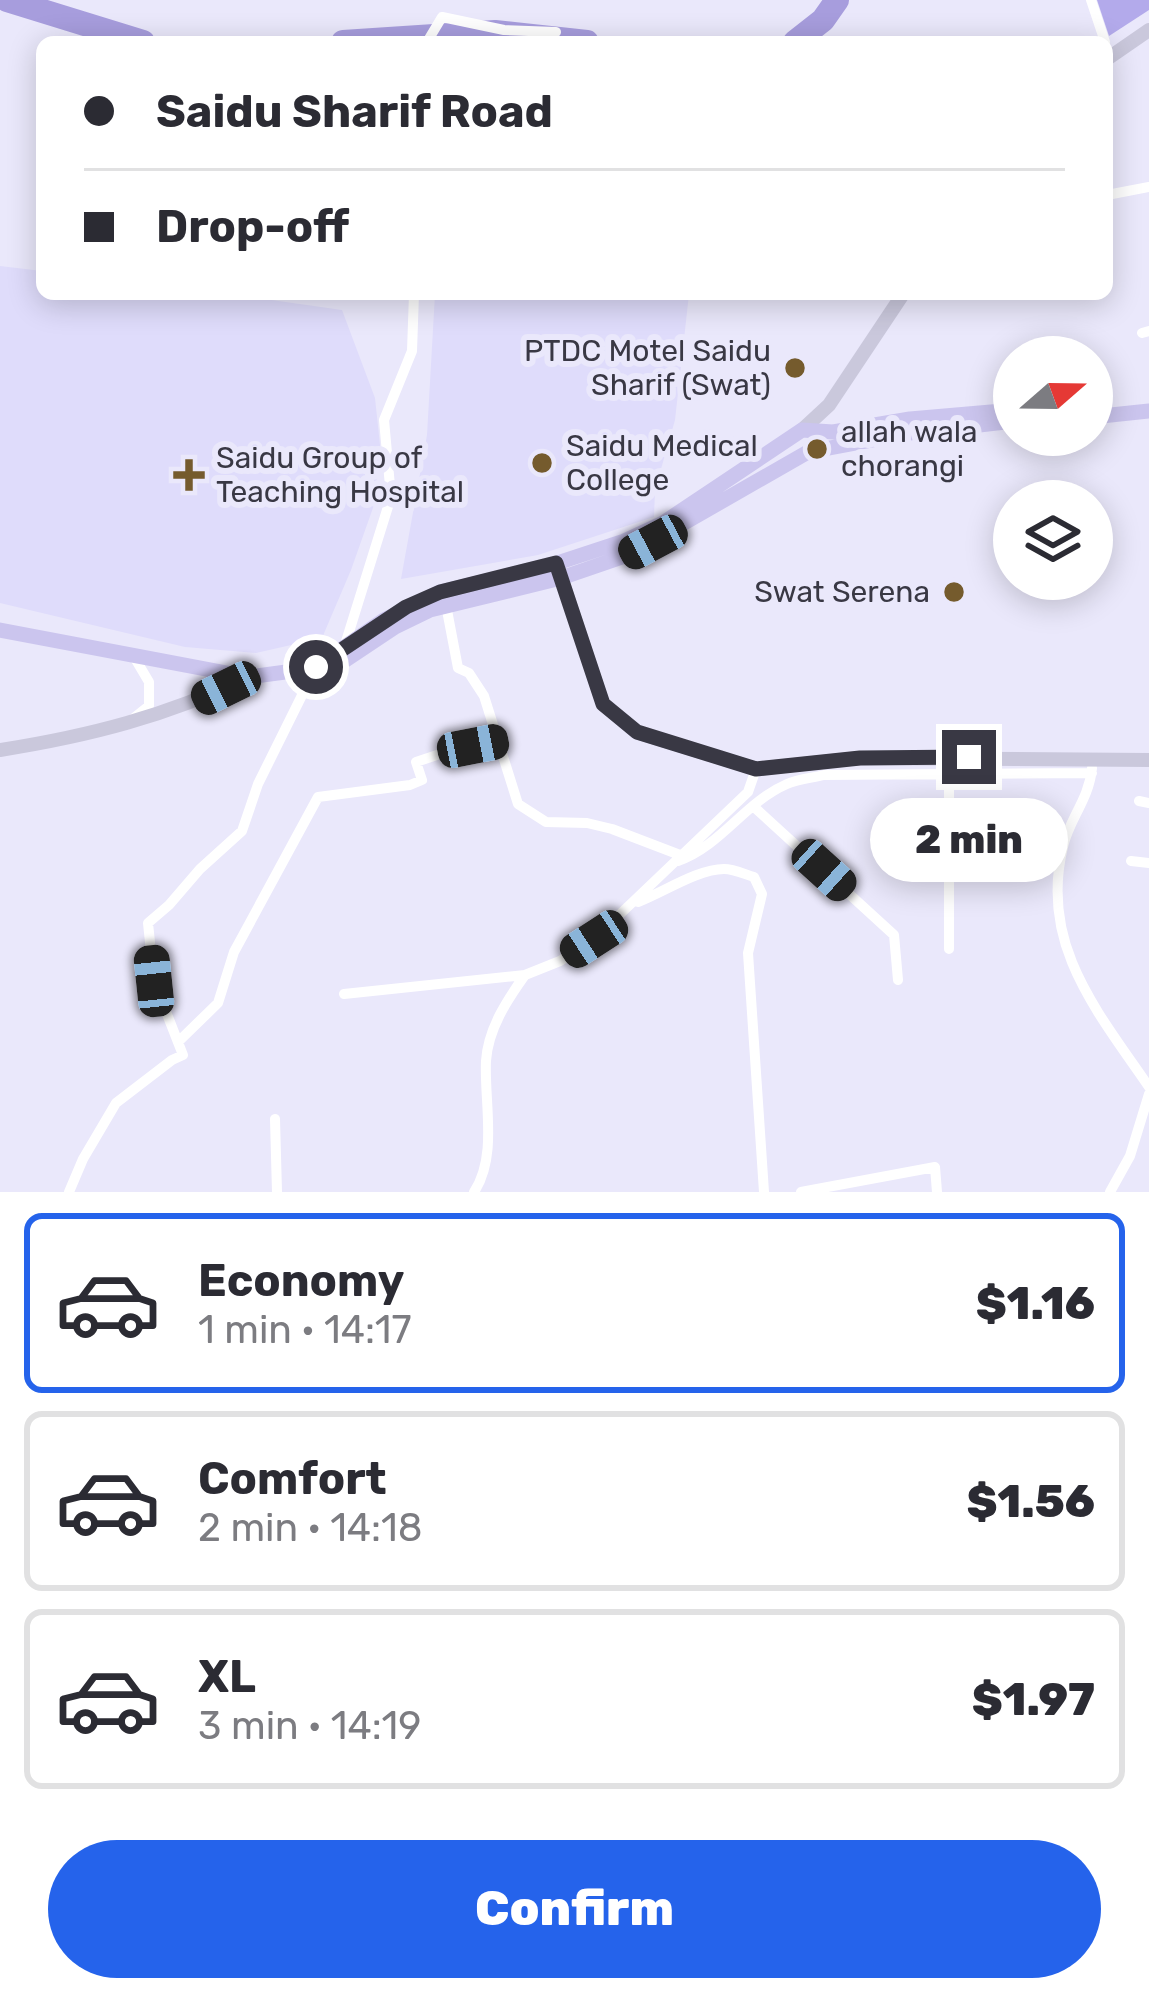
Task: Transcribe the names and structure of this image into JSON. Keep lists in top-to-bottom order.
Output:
{
  "places": {
    "other": [
      "PTDC Motel Saidu Sharif (Swat)",
      "allah wala chorangi",
      "Saidu Medical College",
      "Swat Serena"
    ],
    "health": ["Saidu Group of Teaching Hospital"]
  },
  "north": "right",
  "page": {
    "banner": ["Saidu Sharif Road", "Drop-off"],
    "bubble": "2 min",
    "list": [
      {
        "name": "Economy",
        "note": "1 min · 14:17",
        "value": "$1.16"
      },
      {
        "name": "Comfort",
        "note": "2 min · 14:18",
        "value": "$1.56"
      },
      {
        "name": "XL",
        "note": "3 min · 14:19",
        "value": "$1.97"
      }
    ],
    "buttons": "Confirm"
  }
}
